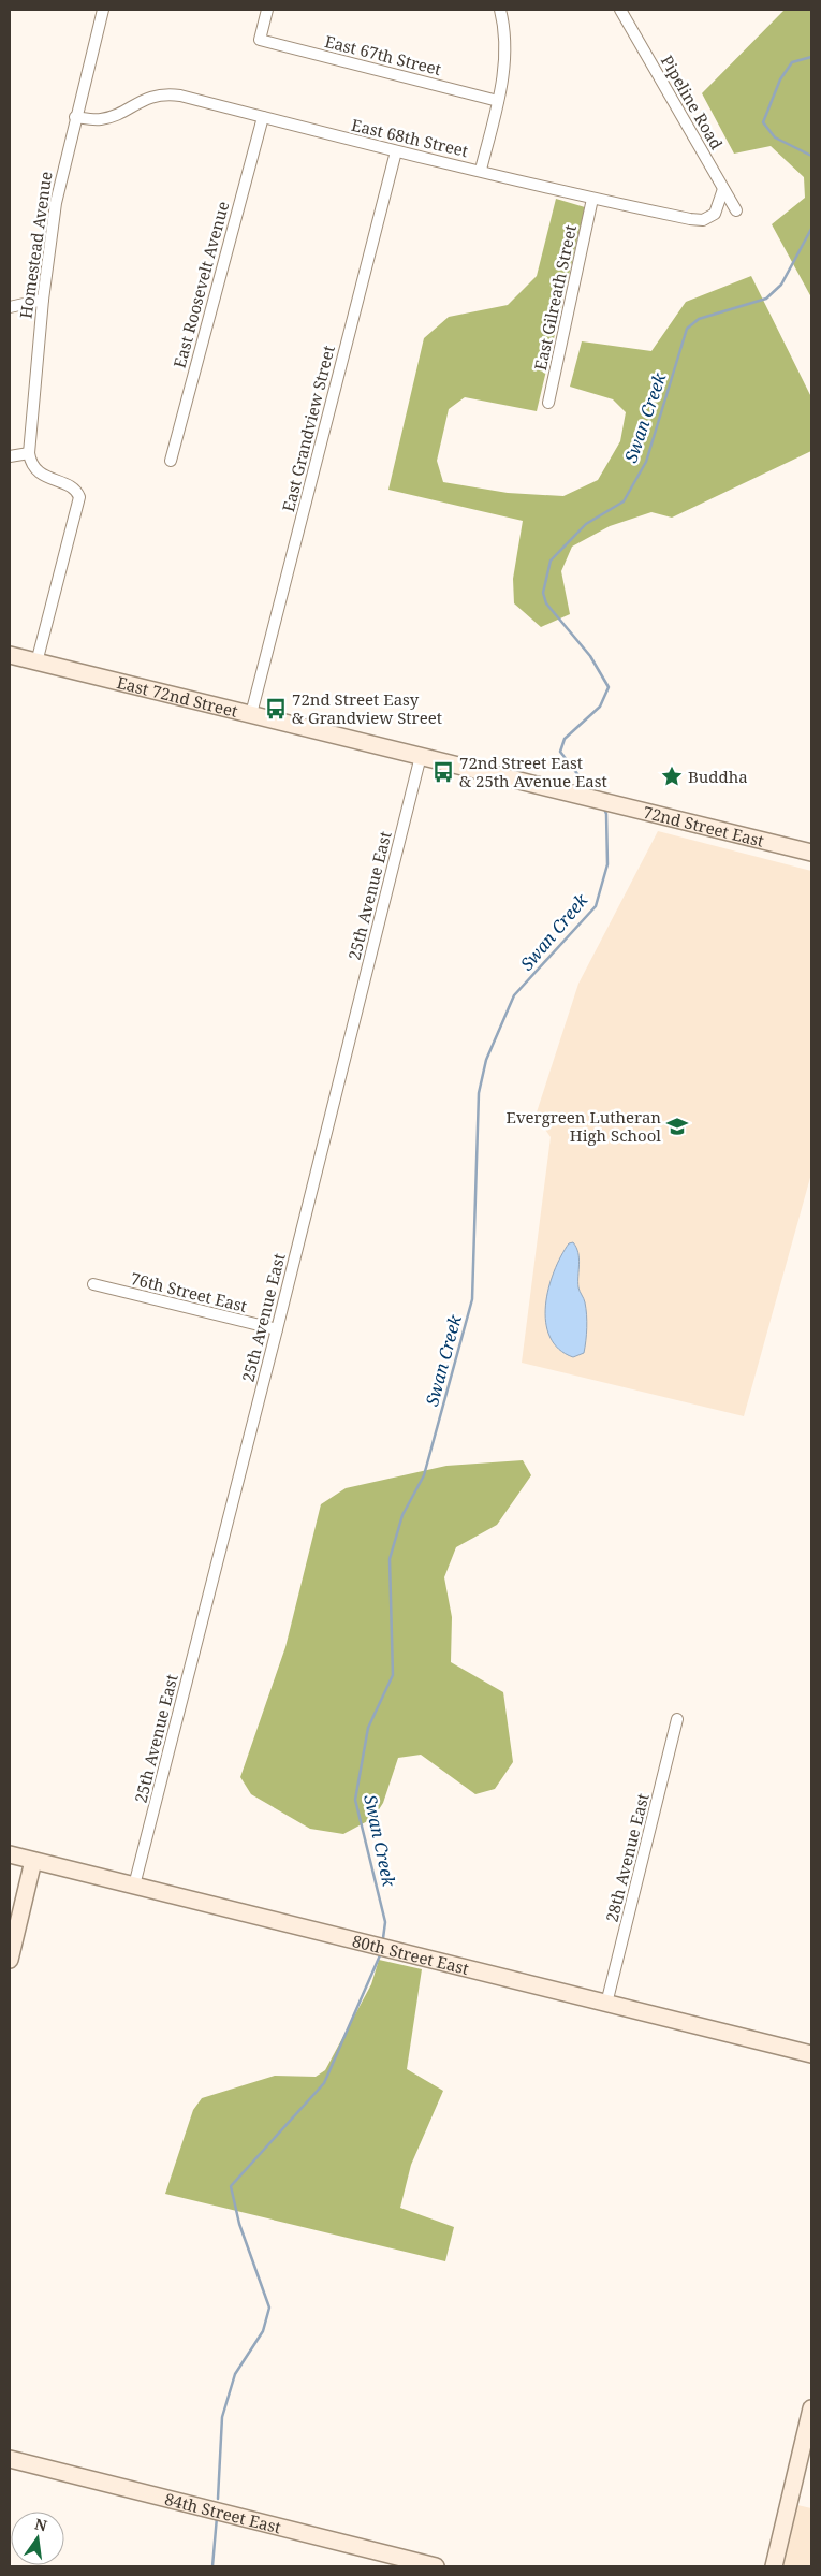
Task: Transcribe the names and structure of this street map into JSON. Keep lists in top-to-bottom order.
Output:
{
  "streets": {
    "street": [
      "East 67th Street",
      "Pipeline Road",
      "East 68th Street",
      "Homestead Avenue",
      "East Roosevelt Avenue",
      "East Gilreath Street",
      "East Grandview Street",
      "East 72nd Street",
      "72nd Street East",
      "25th Avenue East",
      "76th Street East",
      "28th Avenue East",
      "80th Street East",
      "84th Street East"
    ]
  },
  "crossings": [
    ["Pipeline Road", "East 68th Street"],
    ["East 68th Street", "Homestead Avenue"],
    ["East 68th Street", "East Roosevelt Avenue"],
    ["East 68th Street", "East Gilreath Street"],
    ["East 68th Street", "East Grandview Street"],
    ["East Grandview Street", "East 72nd Street"],
    ["East 72nd Street", "72nd Street East"],
    ["East 72nd Street", "25th Avenue East"],
    ["25th Avenue East", "76th Street East"],
    ["25th Avenue East", "80th Street East"],
    ["28th Avenue East", "80th Street East"]
  ],
  "water": ["Swan Creek"],
  "places": {
    "bus stop": ["72nd Street Easy & Grandview Street", "72nd Street East & 25th Avenue East"],
    "place": ["Buddha"],
    "school or university": ["Evergreen Lutheran High School"]
  },
  "north": "top"
}
